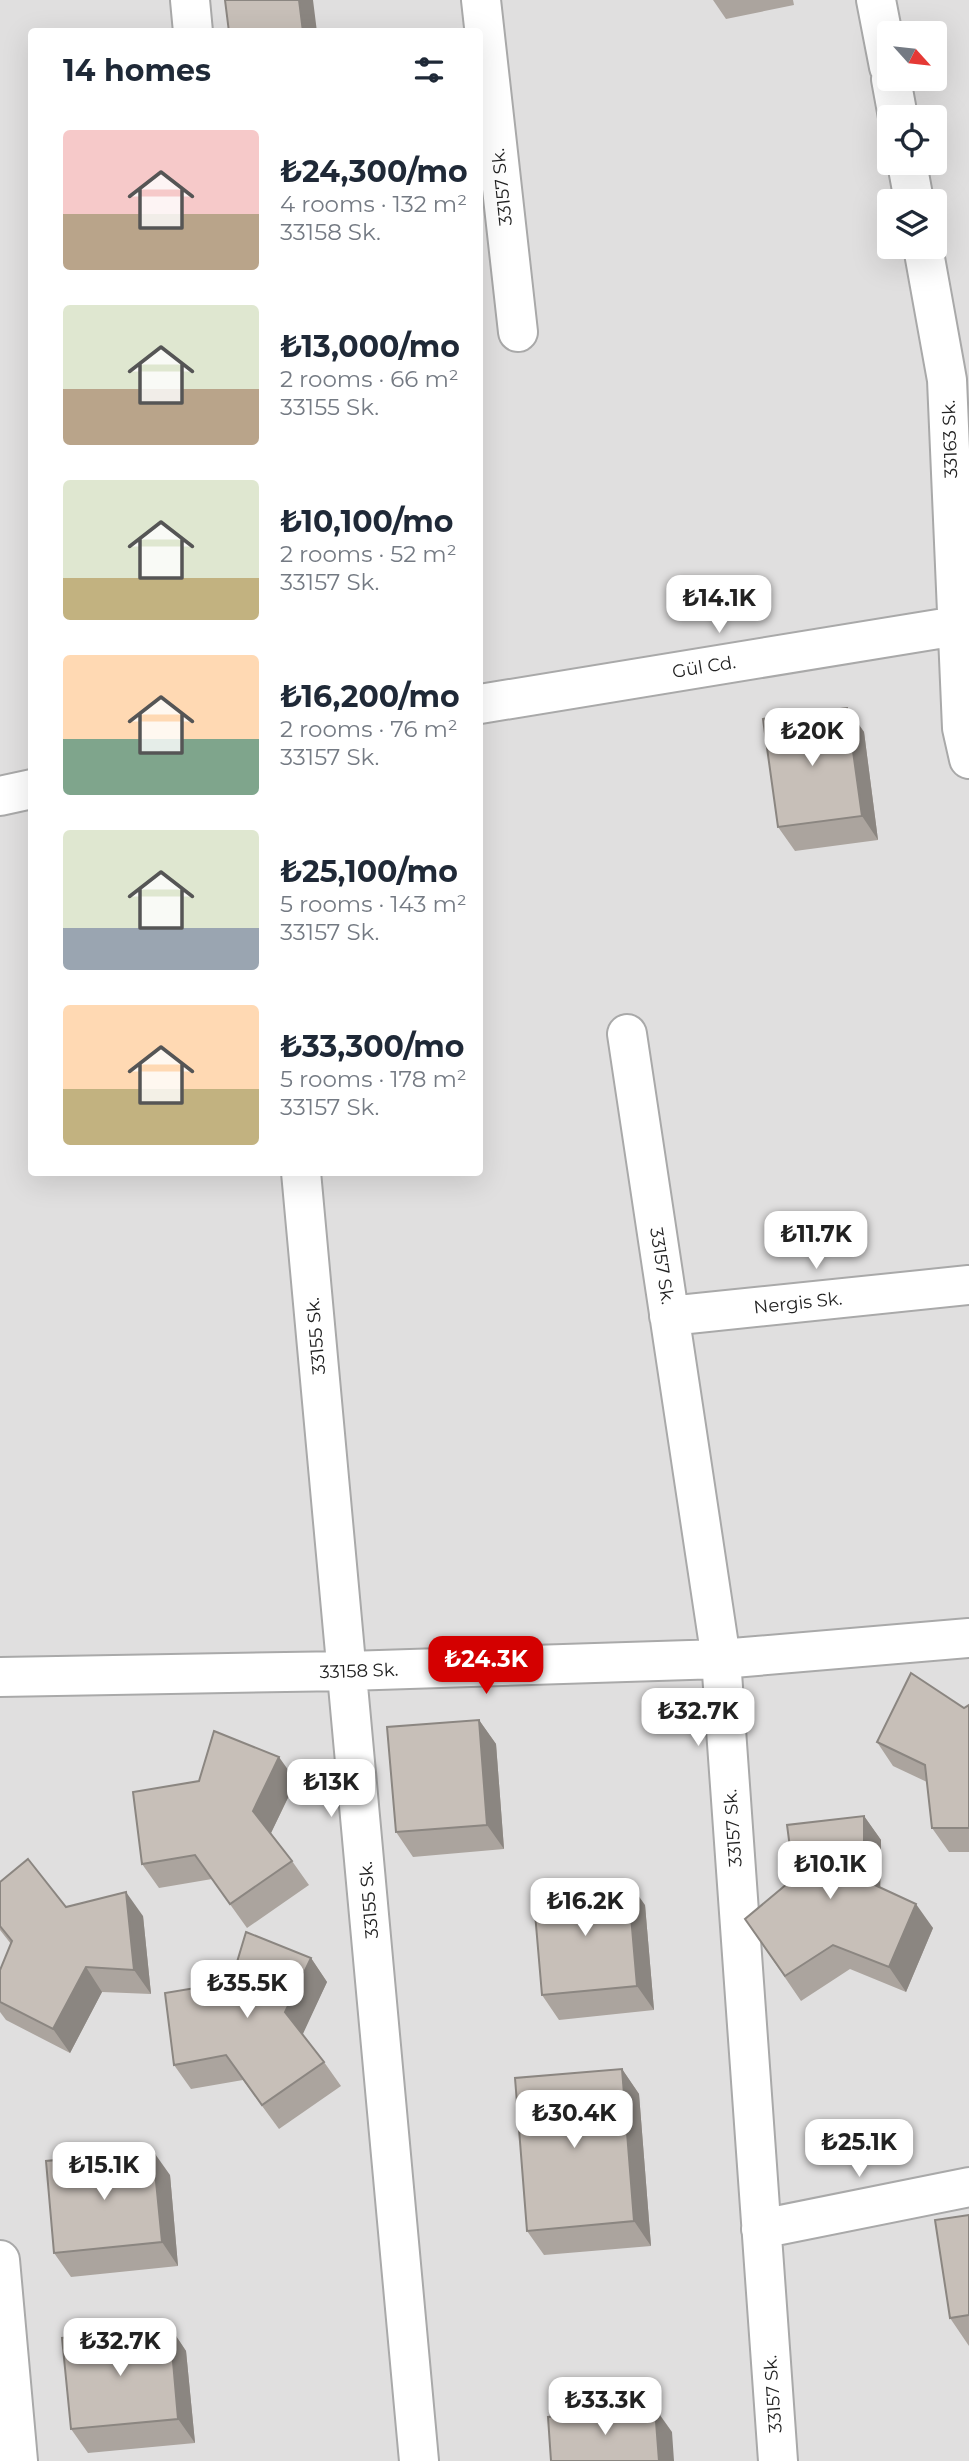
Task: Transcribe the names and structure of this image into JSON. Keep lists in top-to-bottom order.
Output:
{
  "streets": {
    "street": [
      "33157 Sk.",
      "33163 Sk.",
      "Gül Cd.",
      "Nergis Sk.",
      "33155 Sk.",
      "33158 Sk."
    ]
  },
  "crossings": [
    ["33157 Sk.", "Nergis Sk."],
    ["33157 Sk.", "33158 Sk."],
    ["33163 Sk.", "Gül Cd."],
    ["33155 Sk.", "33158 Sk."]
  ],
  "north": "bottom right",
  "page": {
    "heading": "14 homes",
    "list": [
      {
        "name": "₺24,300/mo",
        "note": "4 rooms · 132 m² · 33158 Sk."
      },
      {
        "name": "₺13,000/mo",
        "note": "2 rooms · 66 m² · 33155 Sk."
      },
      {
        "name": "₺10,100/mo",
        "note": "2 rooms · 52 m² · 33157 Sk."
      },
      {
        "name": "₺16,200/mo",
        "note": "2 rooms · 76 m² · 33157 Sk."
      },
      {
        "name": "₺25,100/mo",
        "note": "5 rooms · 143 m² · 33157 Sk."
      },
      {
        "name": "₺33,300/mo",
        "note": "5 rooms · 178 m² · 33157 Sk."
      }
    ],
    "price": [
      "₺14.1K",
      "₺20K",
      "₺11.7K",
      "₺24.3K",
      "₺32.7K",
      "₺13K",
      "₺10.1K",
      "₺16.2K",
      "₺35.5K",
      "₺30.4K",
      "₺25.1K",
      "₺15.1K",
      "₺32.7K",
      "₺33.3K"
    ]
  }
}
